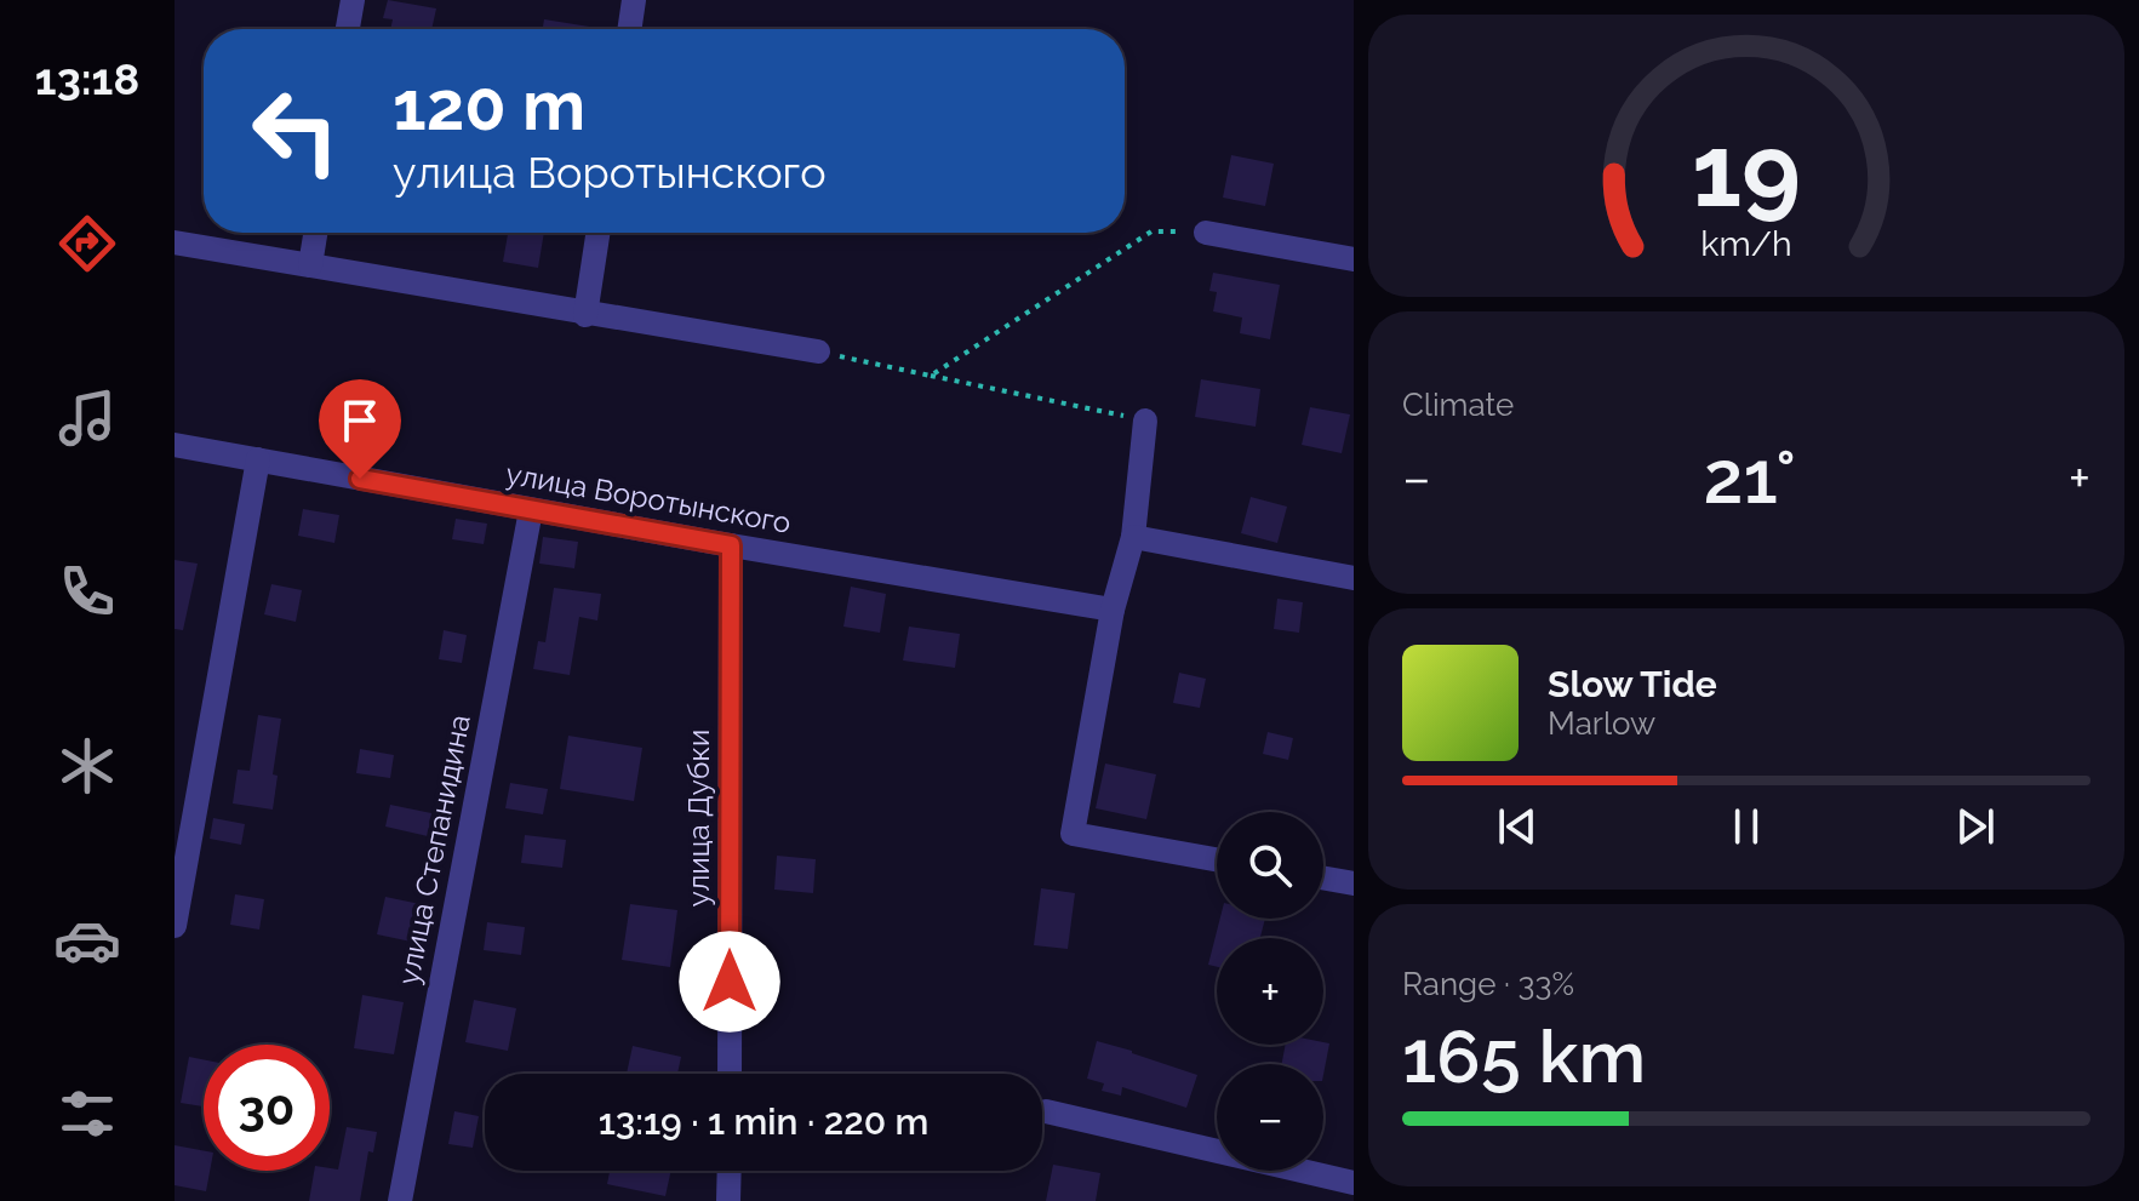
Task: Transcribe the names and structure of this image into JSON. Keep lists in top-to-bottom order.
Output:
{
  "streets": {
    "street": ["улица Воротынского", "улица Дубки", "улица Степанидина"]
  },
  "crossings": [
    ["улица Воротынского", "улица Дубки"],
    ["улица Воротынского", "улица Степанидина"]
  ],
  "page": {
    "tabs": "13:18",
    "turn": ["120 m", "улица Воротынского"],
    "tile": [
      "Climate",
      ["Range · 33%", "165 km"]
    ],
    "heat": ["−", "21°", "+"],
    "song": ["Slow Tide", "Marlow"],
    "map_buttons": ["+", "−"],
    "limit": "30",
    "trip": "13:19 · 1 min · 220 m",
    "gauge": ["19", "km/h"]
  }
}
